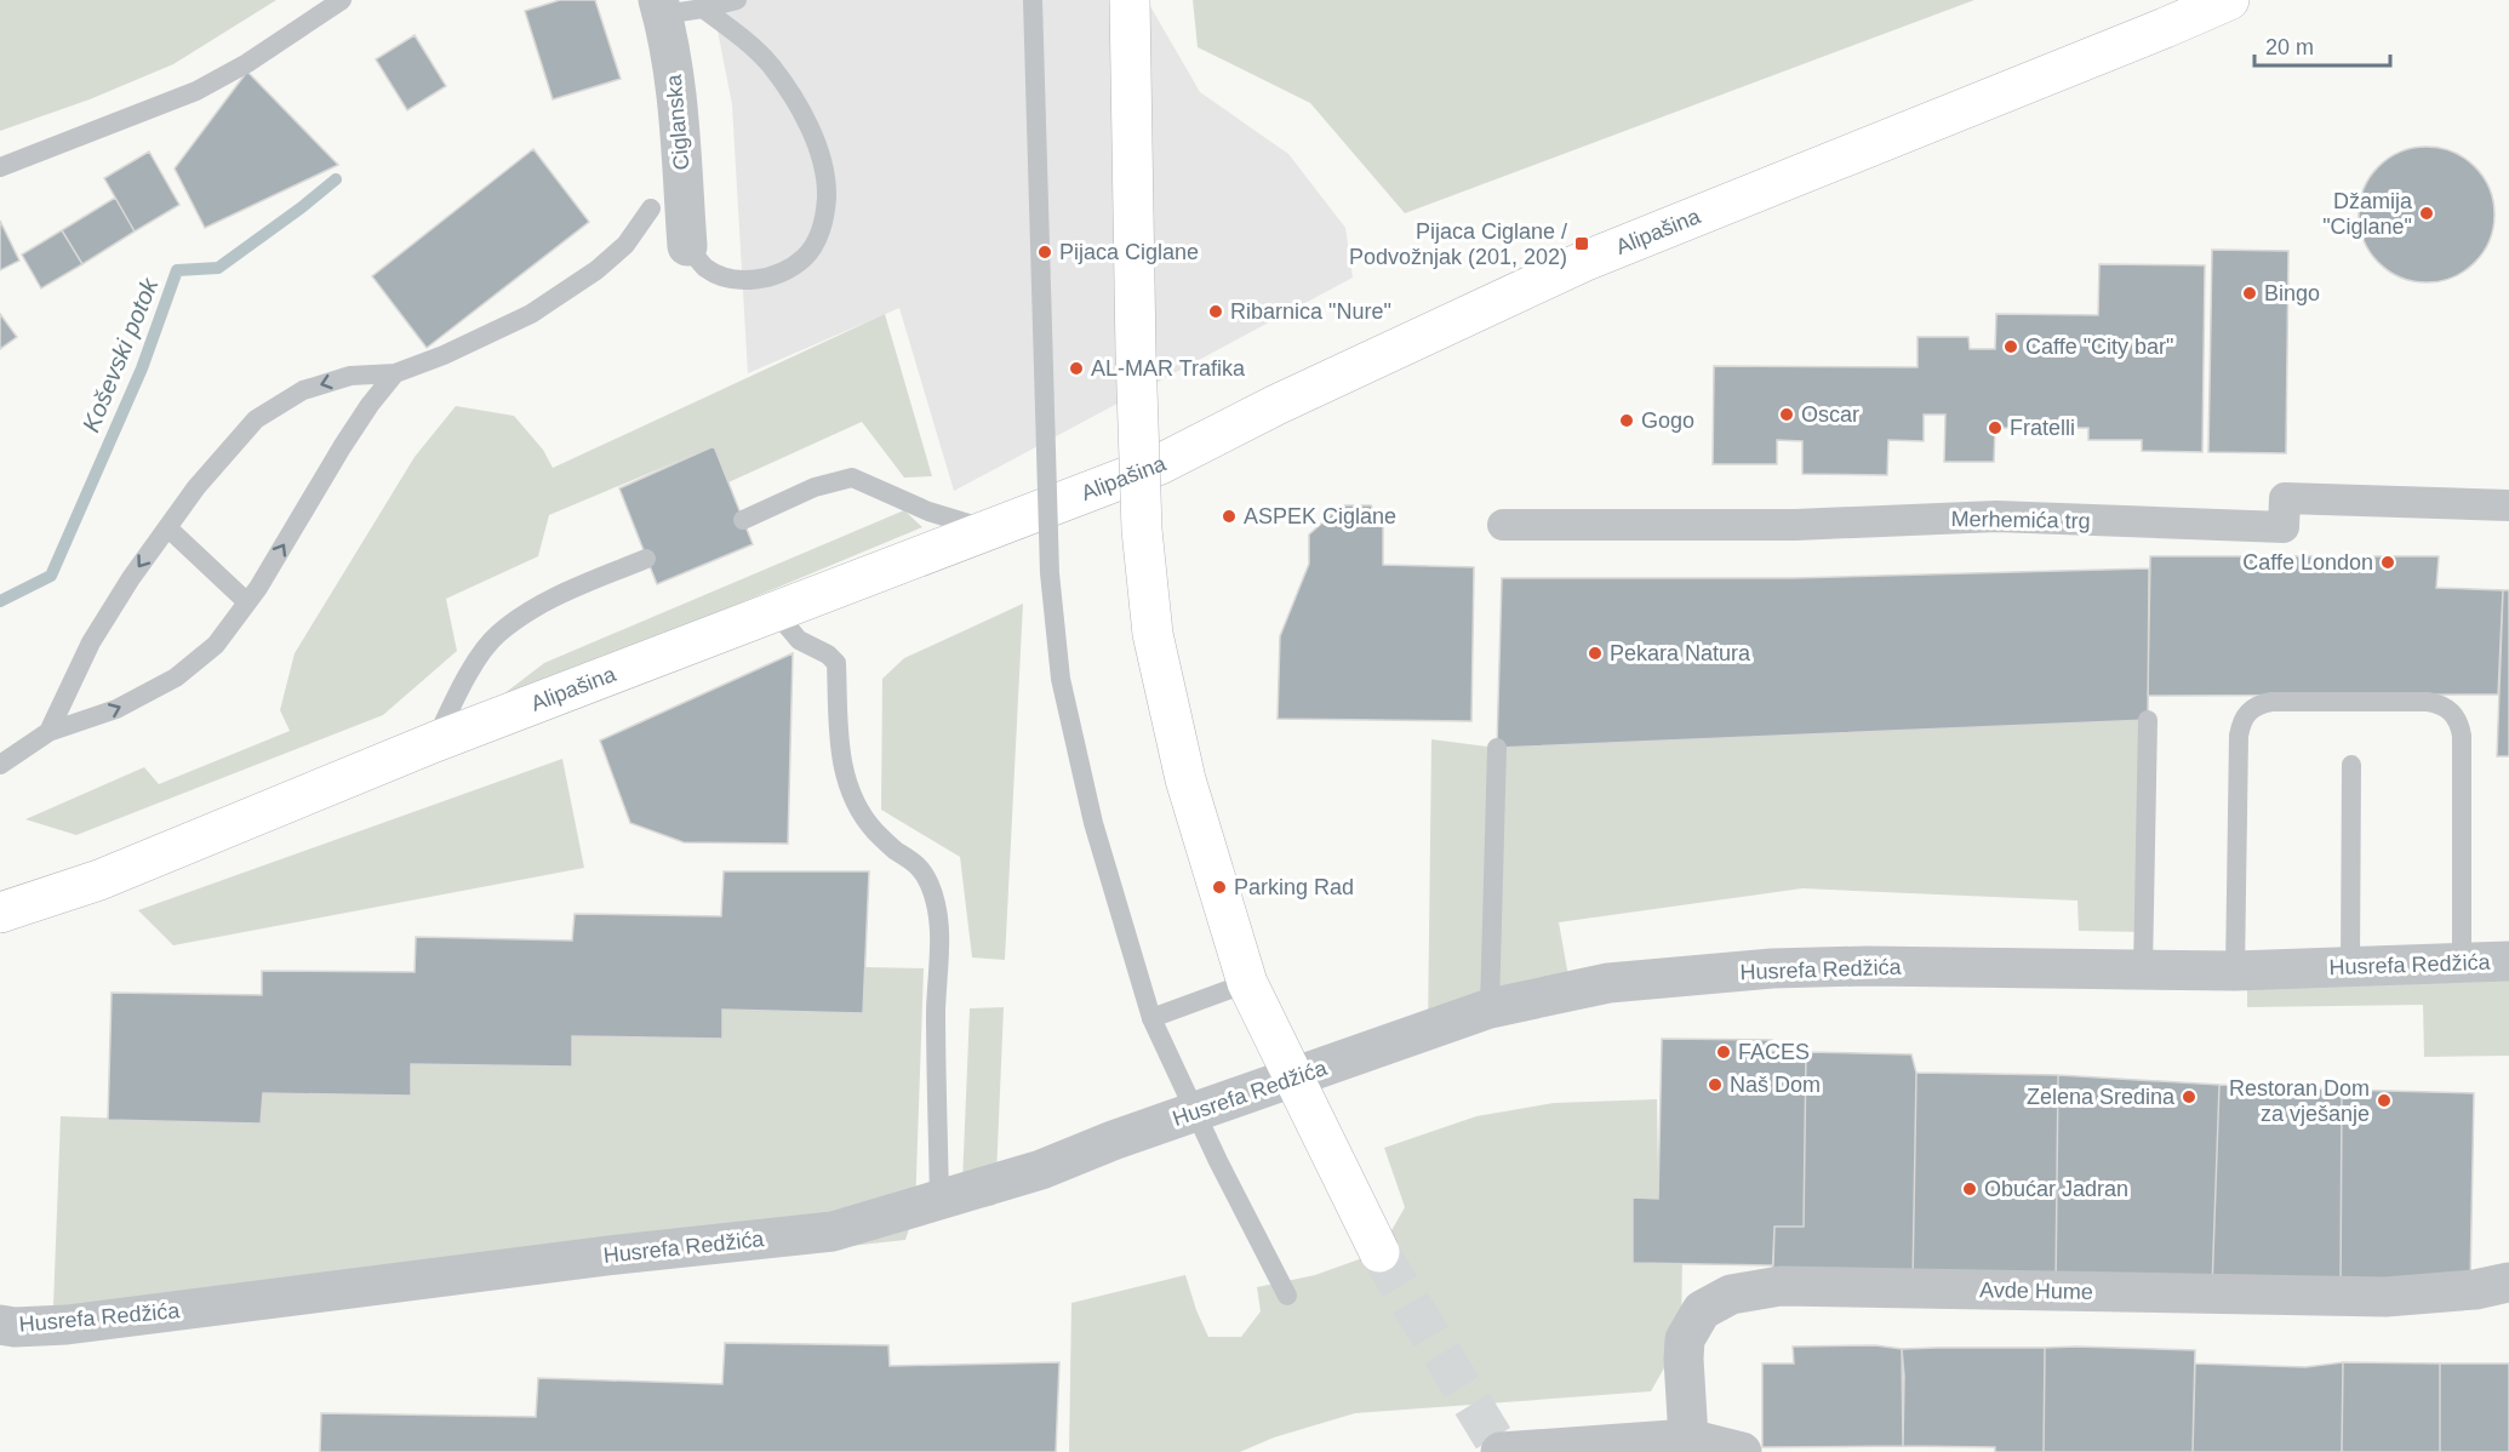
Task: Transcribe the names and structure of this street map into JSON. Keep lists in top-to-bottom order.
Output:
{
  "streets": {
    "main road": ["Alipašina"],
    "street": [
      "Ciglanska",
      "Merhemića trg",
      "Husrefa Redžića",
      "Avde Hume"
    ]
  },
  "water": ["Koševski potok"],
  "places": {
    "other": [
      "Džamija \"Ciglane\"",
      "Pijaca Ciglane",
      "Bingo",
      "Ribarnica \"Nure\"",
      "Caffe \"City bar\"",
      "AL-MAR Trafika",
      "Oscar",
      "Gogo",
      "Fratelli",
      "ASPEK Ciglane",
      "Caffe London",
      "Pekara Natura",
      "Parking Rad",
      "FACES",
      "Naš Dom",
      "Zelena Sredina",
      "Restoran Dom za vješanje",
      "Obućar Jadran"
    ],
    "transit": ["Pijaca Ciglane / Podvožnjak (201, 202)"]
  },
  "scale_bar": "20 m"
}
